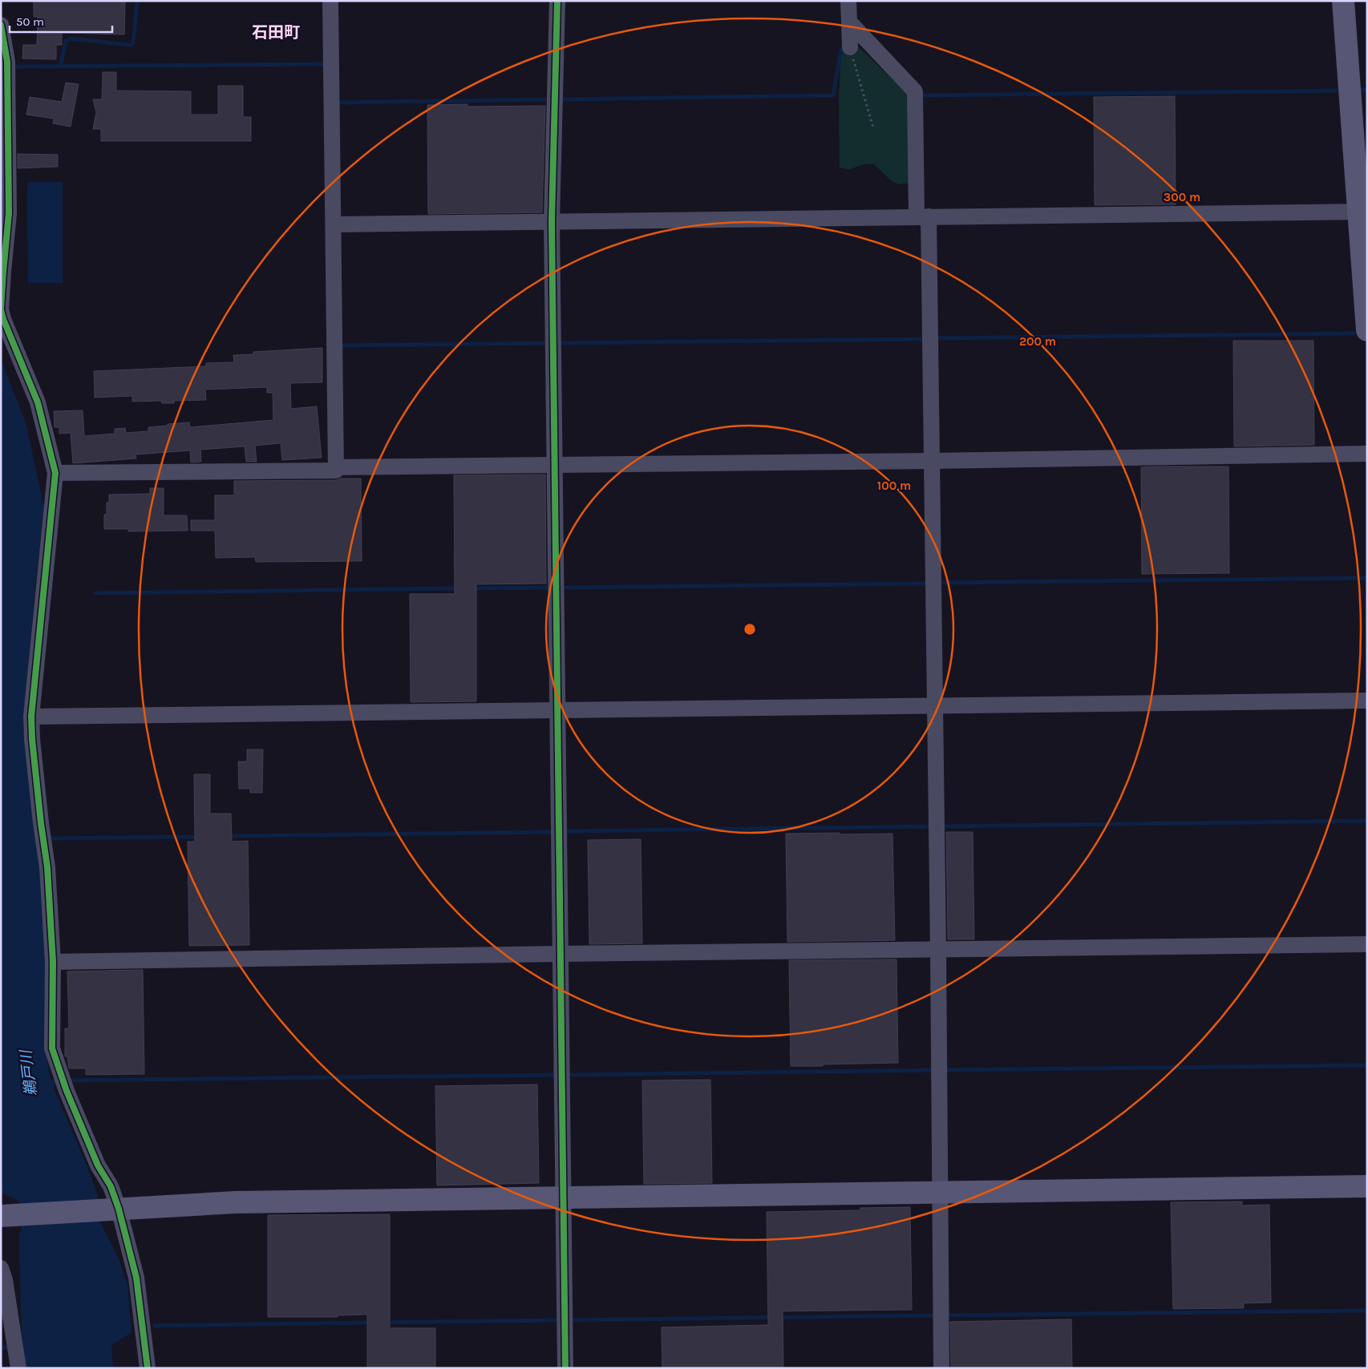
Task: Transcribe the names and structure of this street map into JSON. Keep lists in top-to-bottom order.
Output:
{
  "districts": ["石田町"],
  "water": ["鵜戸川"],
  "scale_bar": "50 m",
  "rings": ["300 m", "200 m", "100 m"]
}
